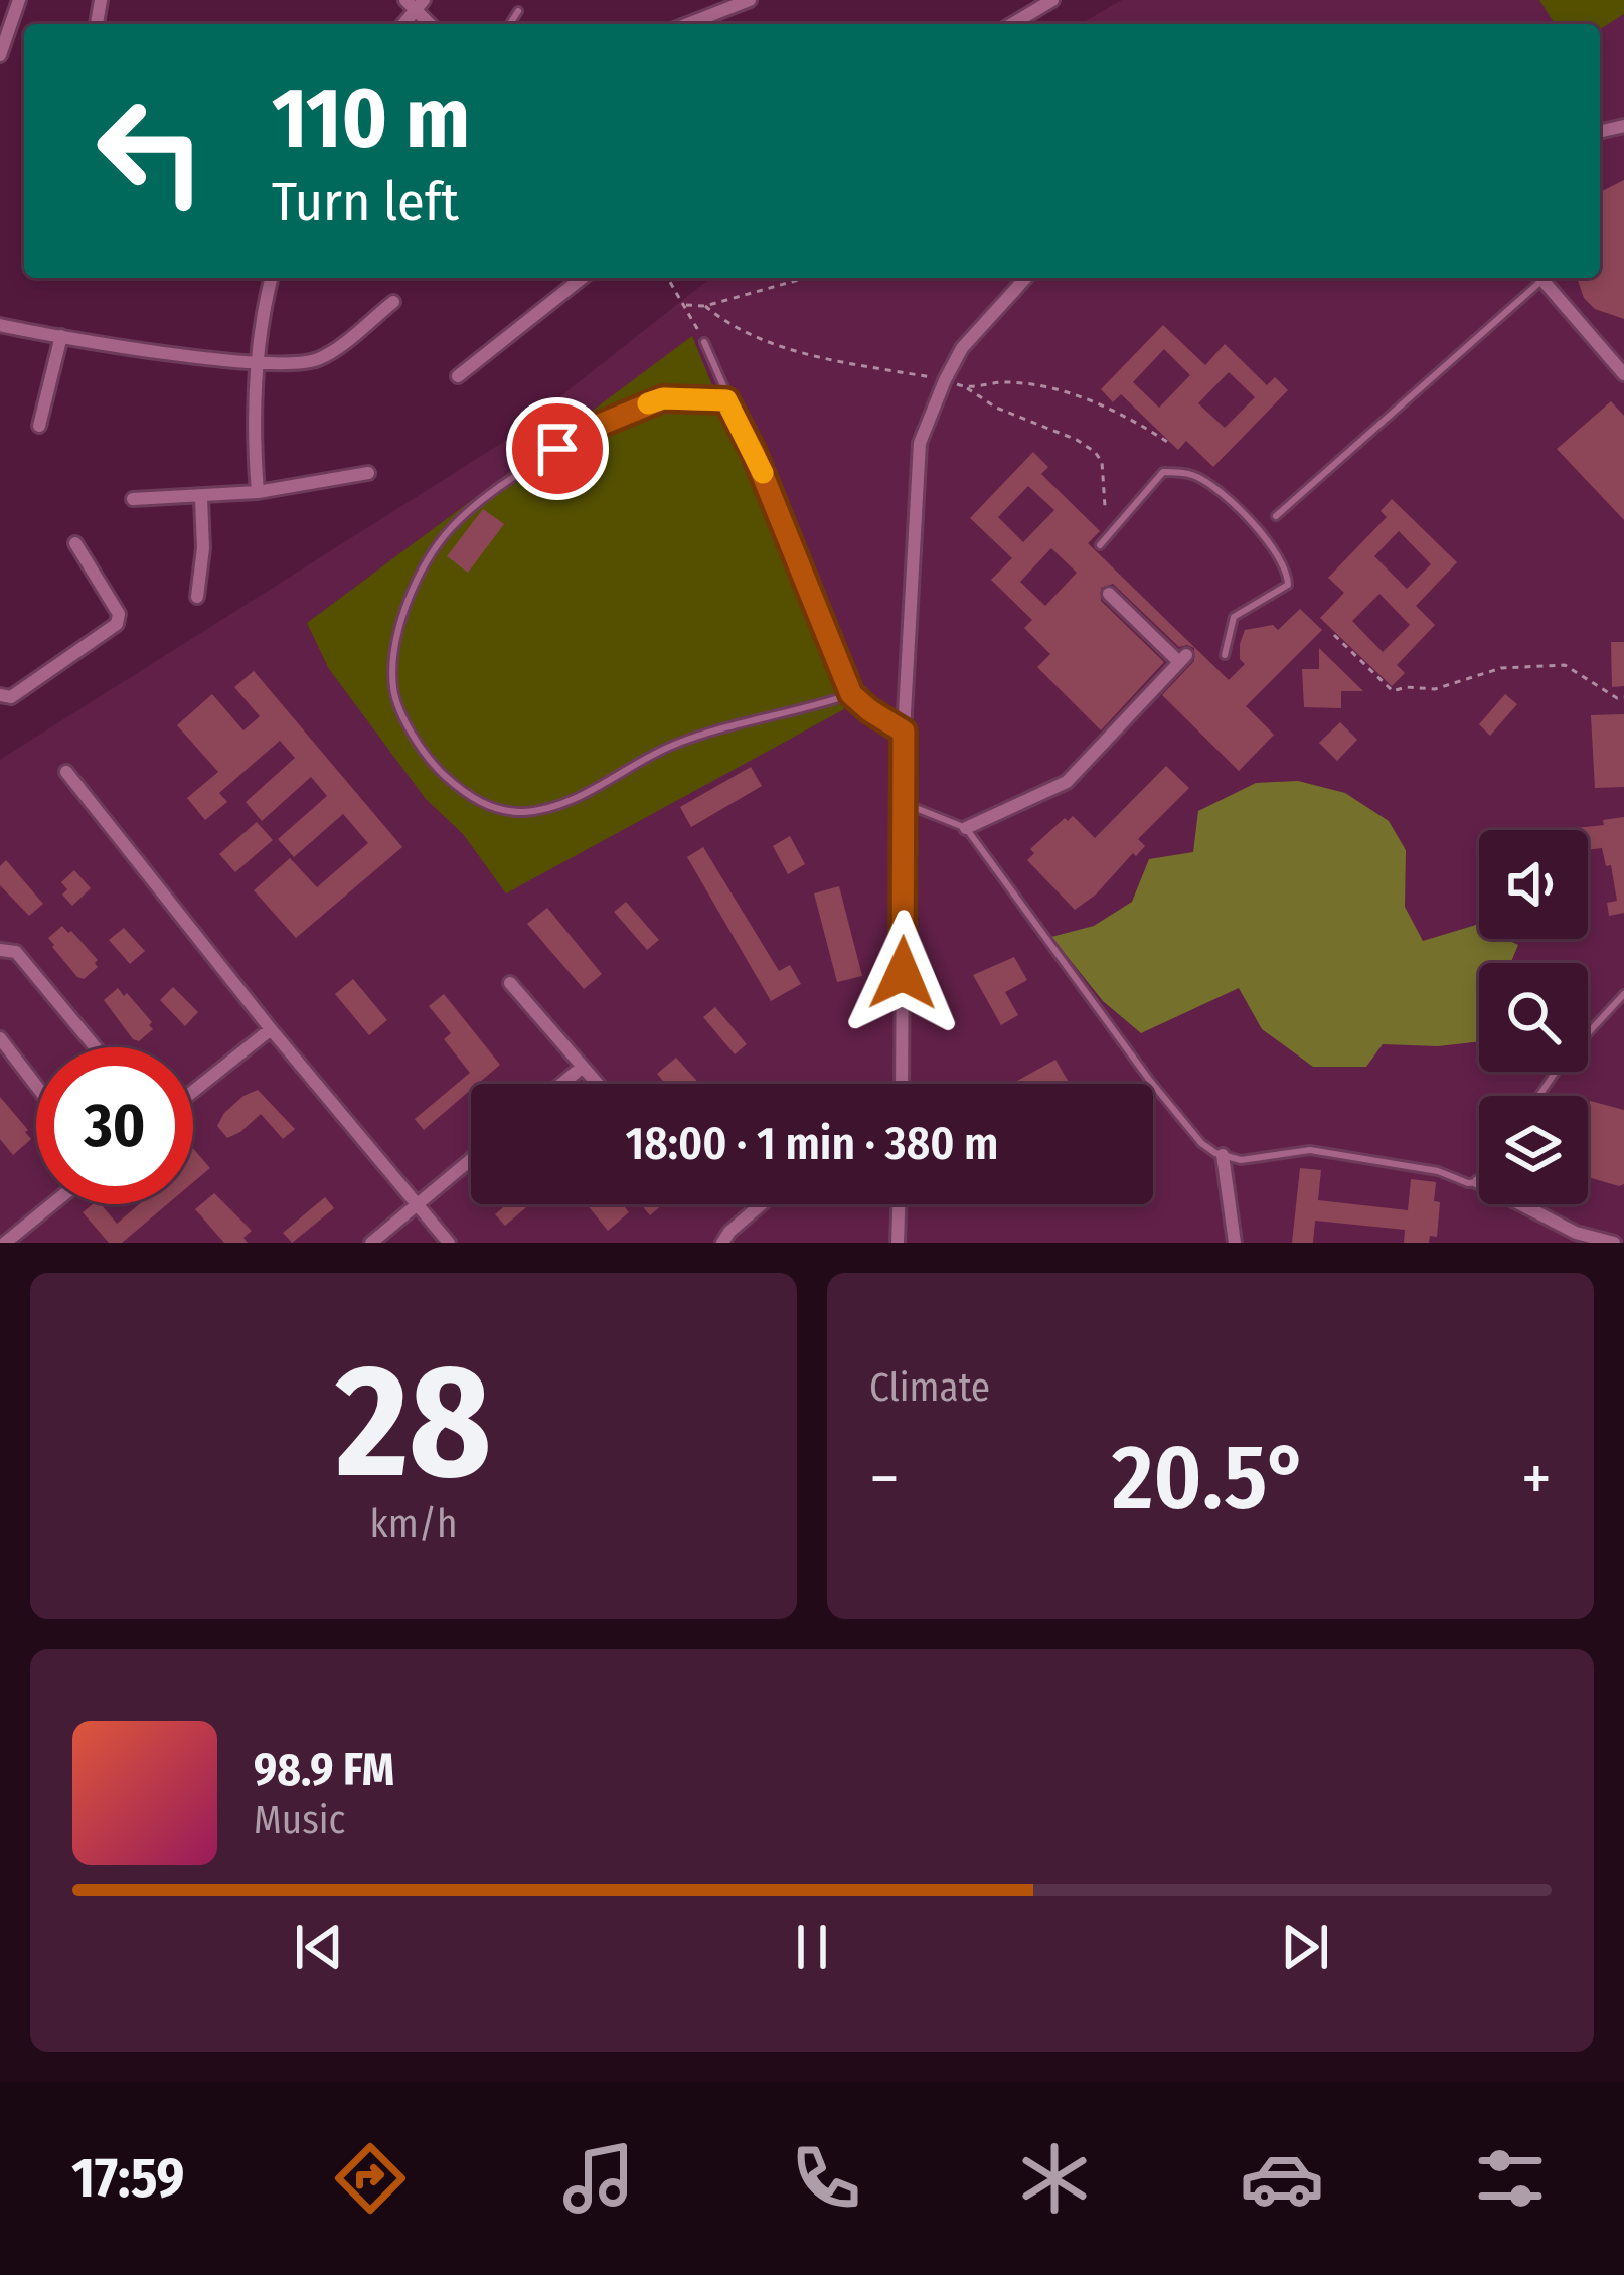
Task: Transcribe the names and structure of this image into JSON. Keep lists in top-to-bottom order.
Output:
{
  "page": {
    "turn": ["110 m", "Turn left"],
    "limit": "30",
    "trip": "18:00 · 1 min · 380 m",
    "tile": [
      ["28", "km/h"],
      "Climate"
    ],
    "heat": ["−", "20.5°", "+"],
    "song": ["98.9 FM", "Music"],
    "tabs": "17:59"
  }
}
